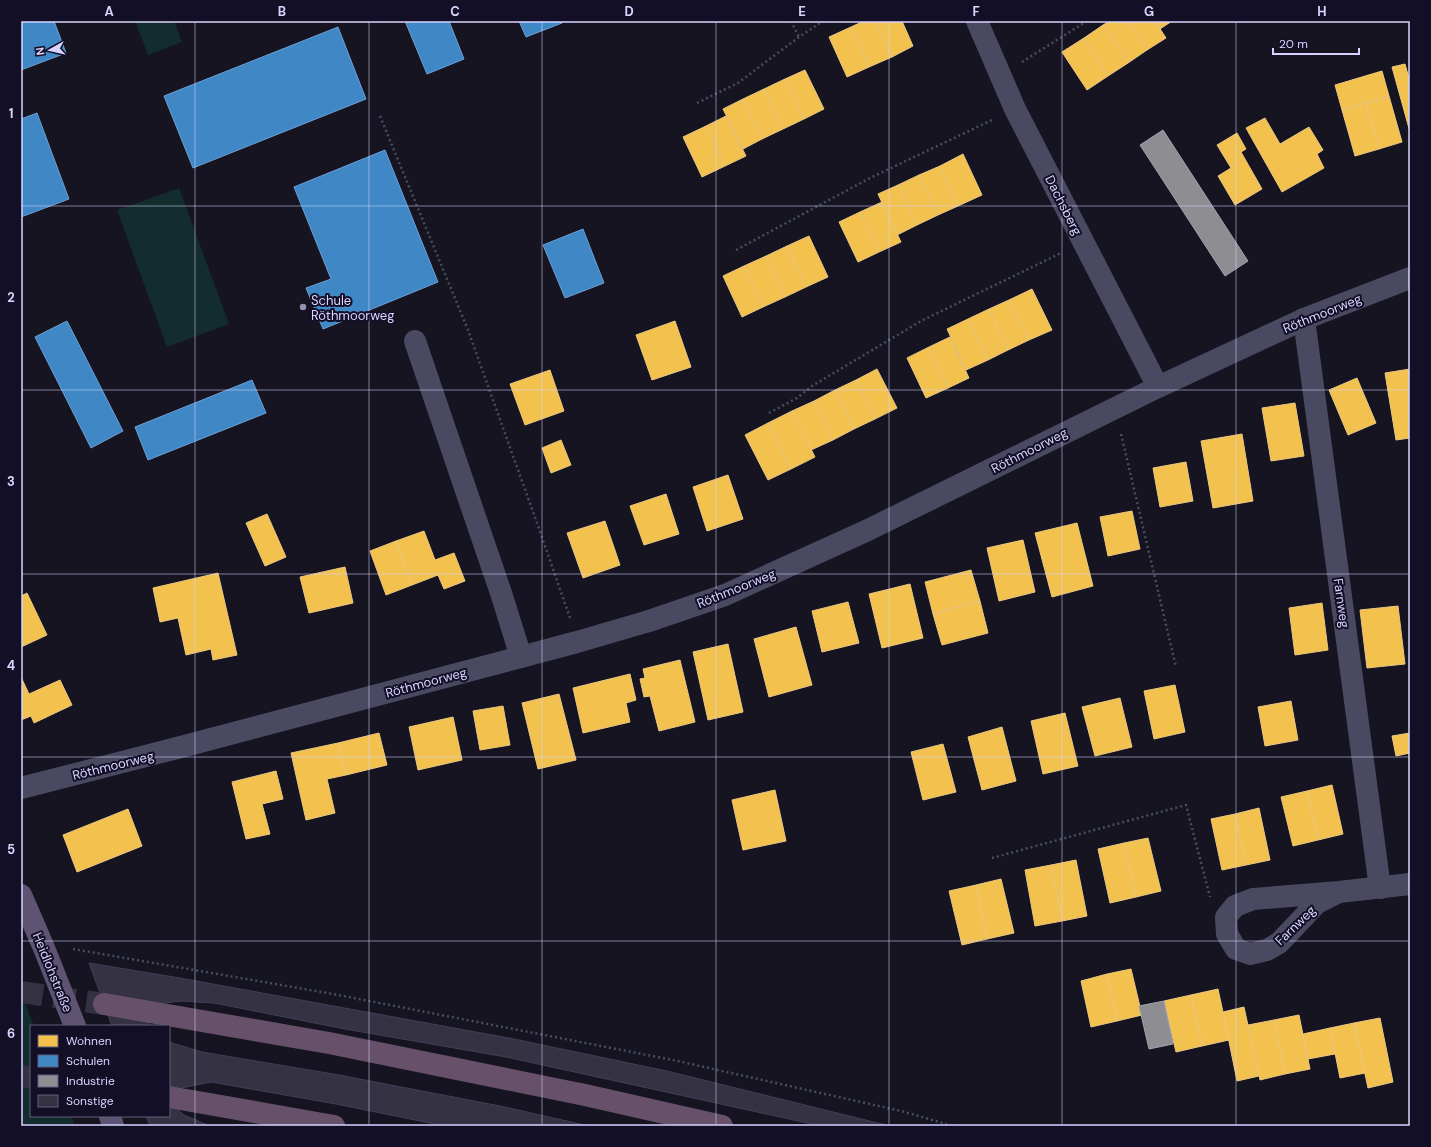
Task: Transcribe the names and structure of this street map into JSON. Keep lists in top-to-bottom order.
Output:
{
  "streets": {
    "main road": ["Heidlohstraße"],
    "street": ["Dachsberg", "Röthmoorweg", "Farnweg"]
  },
  "crossings": [
    ["Dachsberg", "Röthmoorweg"],
    ["Röthmoorweg", "Farnweg"]
  ],
  "places": ["Schule Röthmoorweg"],
  "legend": [
    "Wohnen",
    "Schulen",
    "Industrie",
    "Sonstige"
  ],
  "scale_bar": "20 m",
  "north": "left",
  "grid": {
    "columns": [
      "A",
      "B",
      "C",
      "D",
      "E",
      "F",
      "G",
      "H"
    ],
    "rows": [
      "1",
      "2",
      "3",
      "4",
      "5",
      "6"
    ]
  }
}
